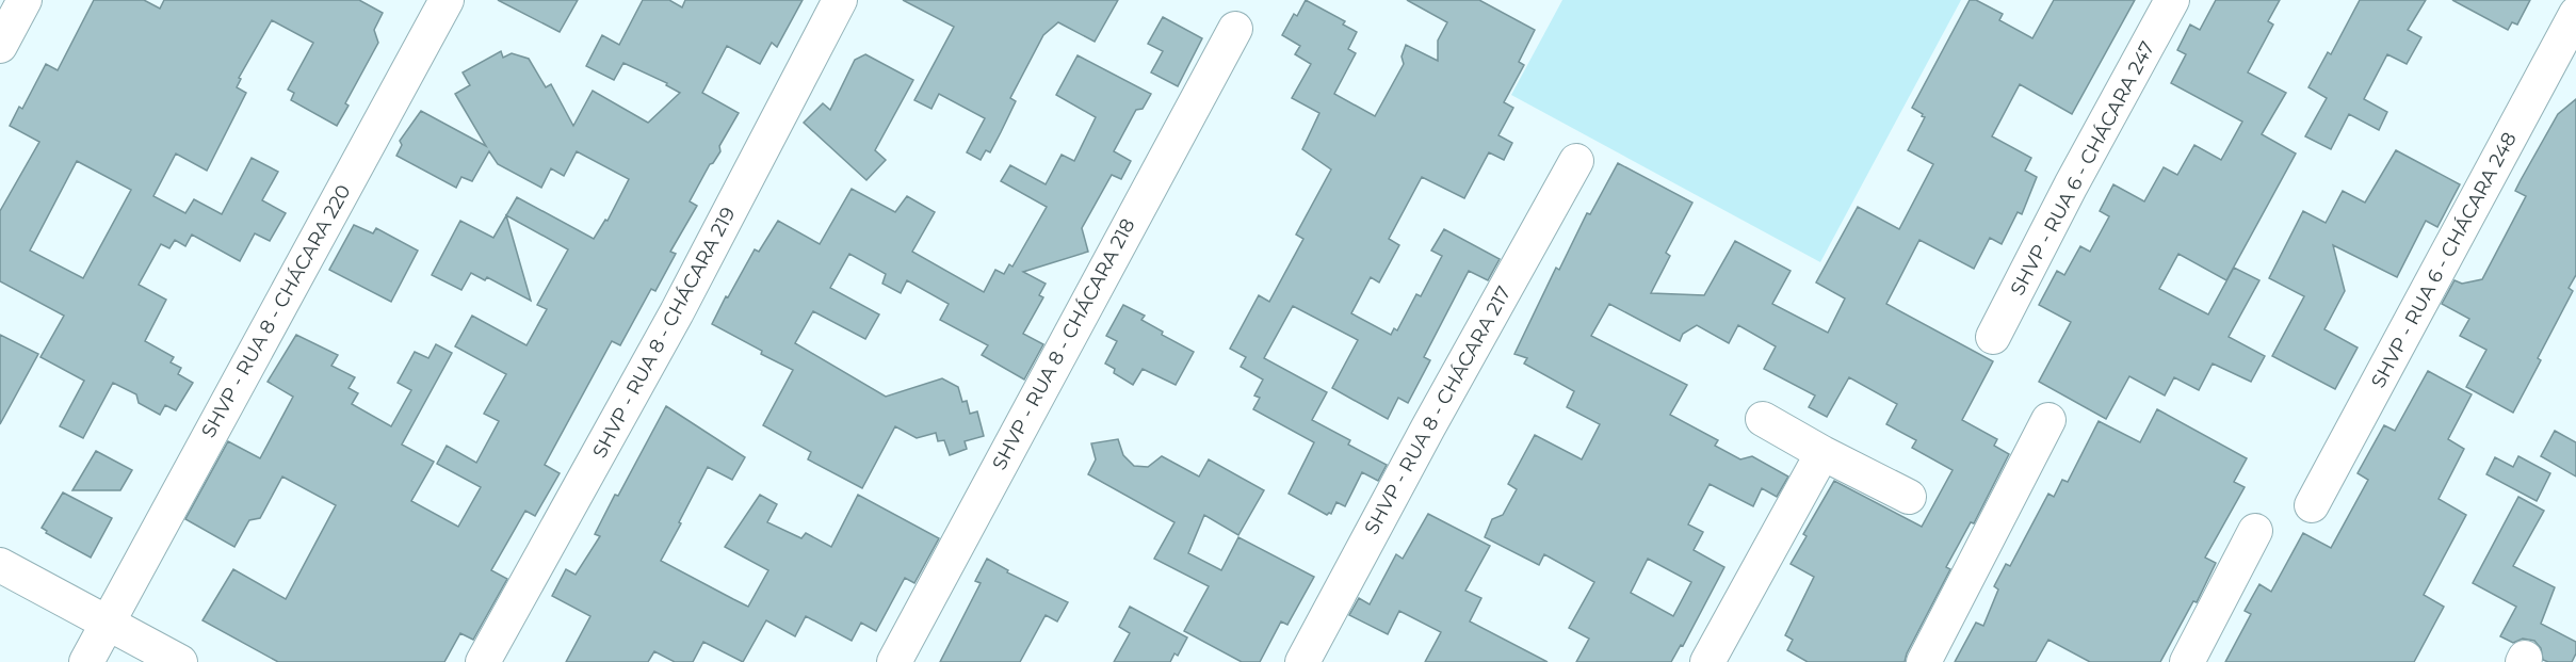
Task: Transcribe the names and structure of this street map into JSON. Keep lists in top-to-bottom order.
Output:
{
  "streets": {
    "street": [
      "SHVP - RUA 6 - CHÁCARA 247",
      "SHVP - RUA 6 - CHÁCARA 248",
      "SHVP - RUA 8 - CHÁCARA 220",
      "SHVP - RUA 8 - CHÁCARA 219",
      "SHVP - RUA 8 - CHÁCARA 218",
      "SHVP - RUA 8 - CHÁCARA 217"
    ]
  }
}
